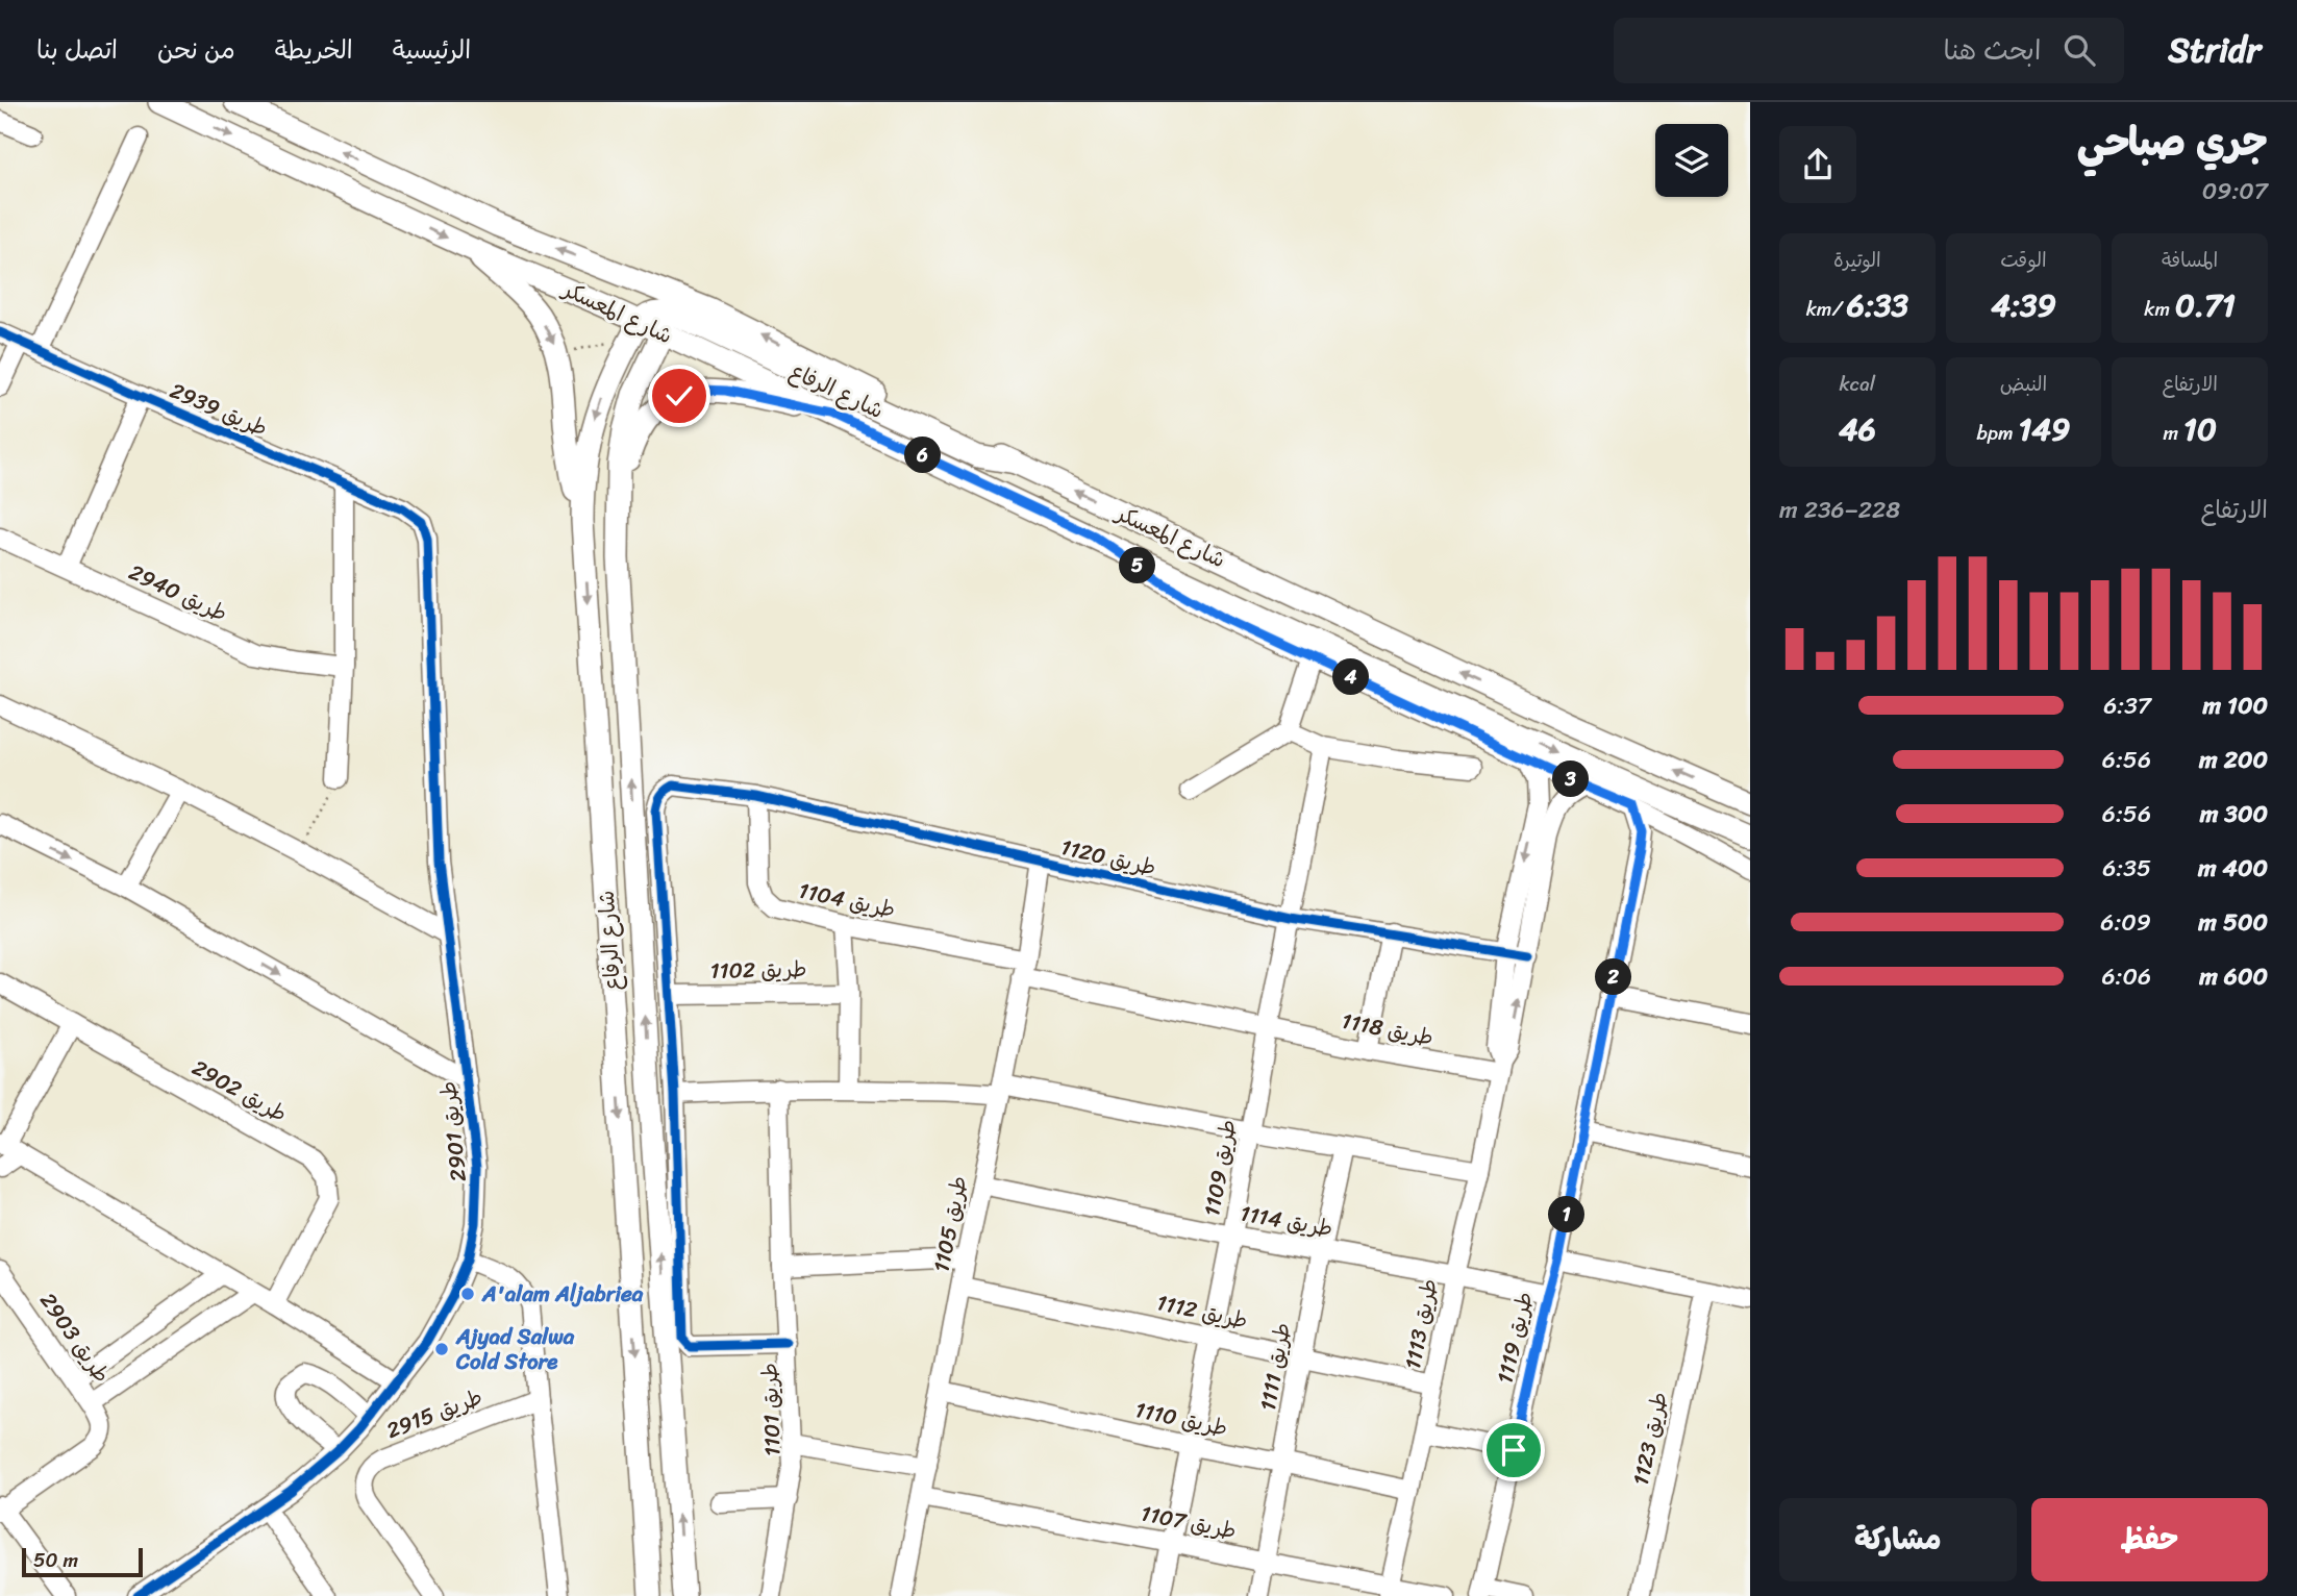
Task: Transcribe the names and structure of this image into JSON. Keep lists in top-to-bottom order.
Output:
{
  "streets": {
    "main road": ["شارع المعسكر", "شارع الرفاع"],
    "street": [
      "طريق 2939",
      "طريق 2940",
      "طريق 1120",
      "طريق 1104",
      "طريق 1102",
      "طريق 1118",
      "طريق 2902",
      "طريق 2901",
      "طريق 1109",
      "طريق 1114",
      "طريق 1105",
      "طريق 1112",
      "طريق 1113",
      "طريق 2903",
      "طريق 1119",
      "طريق 1111",
      "طريق 1101",
      "طريق 2915",
      "طريق 1110",
      "طريق 1123",
      "طريق 1107"
    ]
  },
  "crossings": [
    ["شارع المعسكر", "شارع الرفاع"],
    ["طريق 2939", "طريق 2901"],
    ["طريق 1120", "طريق 1104"],
    ["طريق 1120", "طريق 1102"],
    ["طريق 1120", "طريق 1109"],
    ["طريق 1120", "طريق 1105"],
    ["طريق 1120", "طريق 1113"],
    ["طريق 1104", "طريق 1118"],
    ["طريق 1104", "طريق 1109"],
    ["طريق 1104", "طريق 1105"],
    ["طريق 1118", "طريق 1109"],
    ["طريق 1118", "طريق 1113"],
    ["طريق 1109", "طريق 1114"],
    ["طريق 1109", "طريق 1112"],
    ["طريق 1109", "طريق 1110"],
    ["طريق 1109", "طريق 1107"],
    ["طريق 1114", "طريق 1105"],
    ["طريق 1114", "طريق 1113"],
    ["طريق 1114", "طريق 1111"],
    ["طريق 1105", "طريق 1112"],
    ["طريق 1105", "طريق 1110"],
    ["طريق 1105", "طريق 1107"],
    ["طريق 1112", "طريق 1113"],
    ["طريق 1112", "طريق 1111"],
    ["طريق 1113", "طريق 1110"],
    ["طريق 1113", "طريق 1107"],
    ["طريق 1111", "طريق 1110"],
    ["طريق 1111", "طريق 1107"]
  ],
  "places": ["A'alam Aljabriea", "Ajyad Salwa Cold Store"],
  "scale_bar": "50 m",
  "page": {
    "header": "Stridr",
    "search": "ابحث هنا",
    "nav": [
      "الرئيسية",
      "الخريطة",
      "من نحن",
      "اتصل بنا"
    ],
    "heading": ["جري صباحي", "09:07"],
    "stats": [
      ["المسافة", "0.71 km"],
      ["الوقت", "4:39"],
      ["الوتيرة", "6:33 /km"],
      ["الارتفاع", "10 m"],
      ["النبض", "149 bpm"],
      ["kcal", "46"]
    ],
    "pins": [
      "6",
      "5",
      "4",
      "3",
      "2",
      "1"
    ],
    "chart": ["الارتفاع", "228–236 m"],
    "list": [
      {
        "name": "100 m",
        "note": "6:37"
      },
      {
        "name": "200 m",
        "note": "6:56"
      },
      {
        "name": "300 m",
        "note": "6:56"
      },
      {
        "name": "400 m",
        "note": "6:35"
      },
      {
        "name": "500 m",
        "note": "6:09"
      },
      {
        "name": "600 m",
        "note": "6:06"
      }
    ],
    "buttons": ["حفظ", "مشاركة"],
    "scale": "50 m"
  }
}
